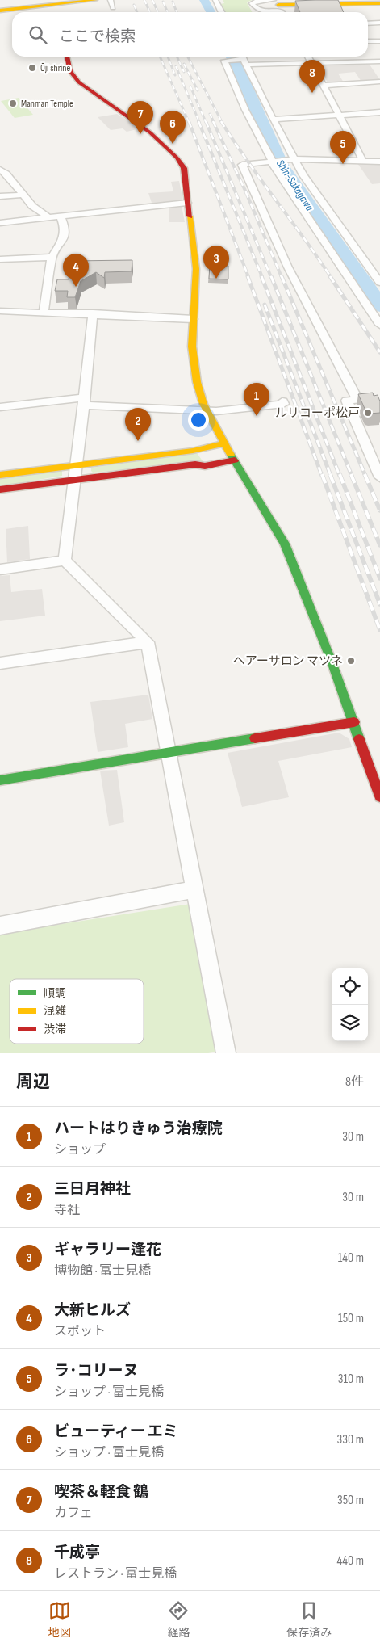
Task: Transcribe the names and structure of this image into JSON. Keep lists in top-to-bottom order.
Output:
{
  "water": ["Shin-Sakagawa"],
  "places": [
    "Ōji shrine",
    "Manman Temple",
    "ルリコーポ松戸",
    "ヘアーサロン マツネ"
  ],
  "legend": ["順調", "混雑", "渋滞"],
  "page": {
    "search": "ここで検索",
    "pins": [
      "8",
      "7",
      "6",
      "5",
      "3",
      "4",
      "1",
      "2"
    ],
    "heading": ["周辺", "8件"],
    "list": [
      {
        "mark": "1",
        "name": "ハートはりきゅう治療院",
        "note": "ショップ",
        "value": "30 m"
      },
      {
        "mark": "2",
        "name": "三日月神社",
        "note": "寺社",
        "value": "30 m"
      },
      {
        "mark": "3",
        "name": "ギャラリー逢花",
        "note": "博物館 · 富士見橋",
        "value": "140 m"
      },
      {
        "mark": "4",
        "name": "大新ヒルズ",
        "note": "スポット",
        "value": "150 m"
      },
      {
        "mark": "5",
        "name": "ラ･コリーヌ",
        "note": "ショップ · 富士見橋",
        "value": "310 m"
      },
      {
        "mark": "6",
        "name": "ビューティー エミ",
        "note": "ショップ · 富士見橋",
        "value": "330 m"
      },
      {
        "mark": "7",
        "name": "喫茶＆軽食 鶴",
        "note": "カフェ",
        "value": "350 m"
      },
      {
        "mark": "8",
        "name": "千成亭",
        "note": "レストラン · 富士見橋",
        "value": "440 m"
      }
    ],
    "nav": ["地図", "経路", "保存済み"]
  }
}
